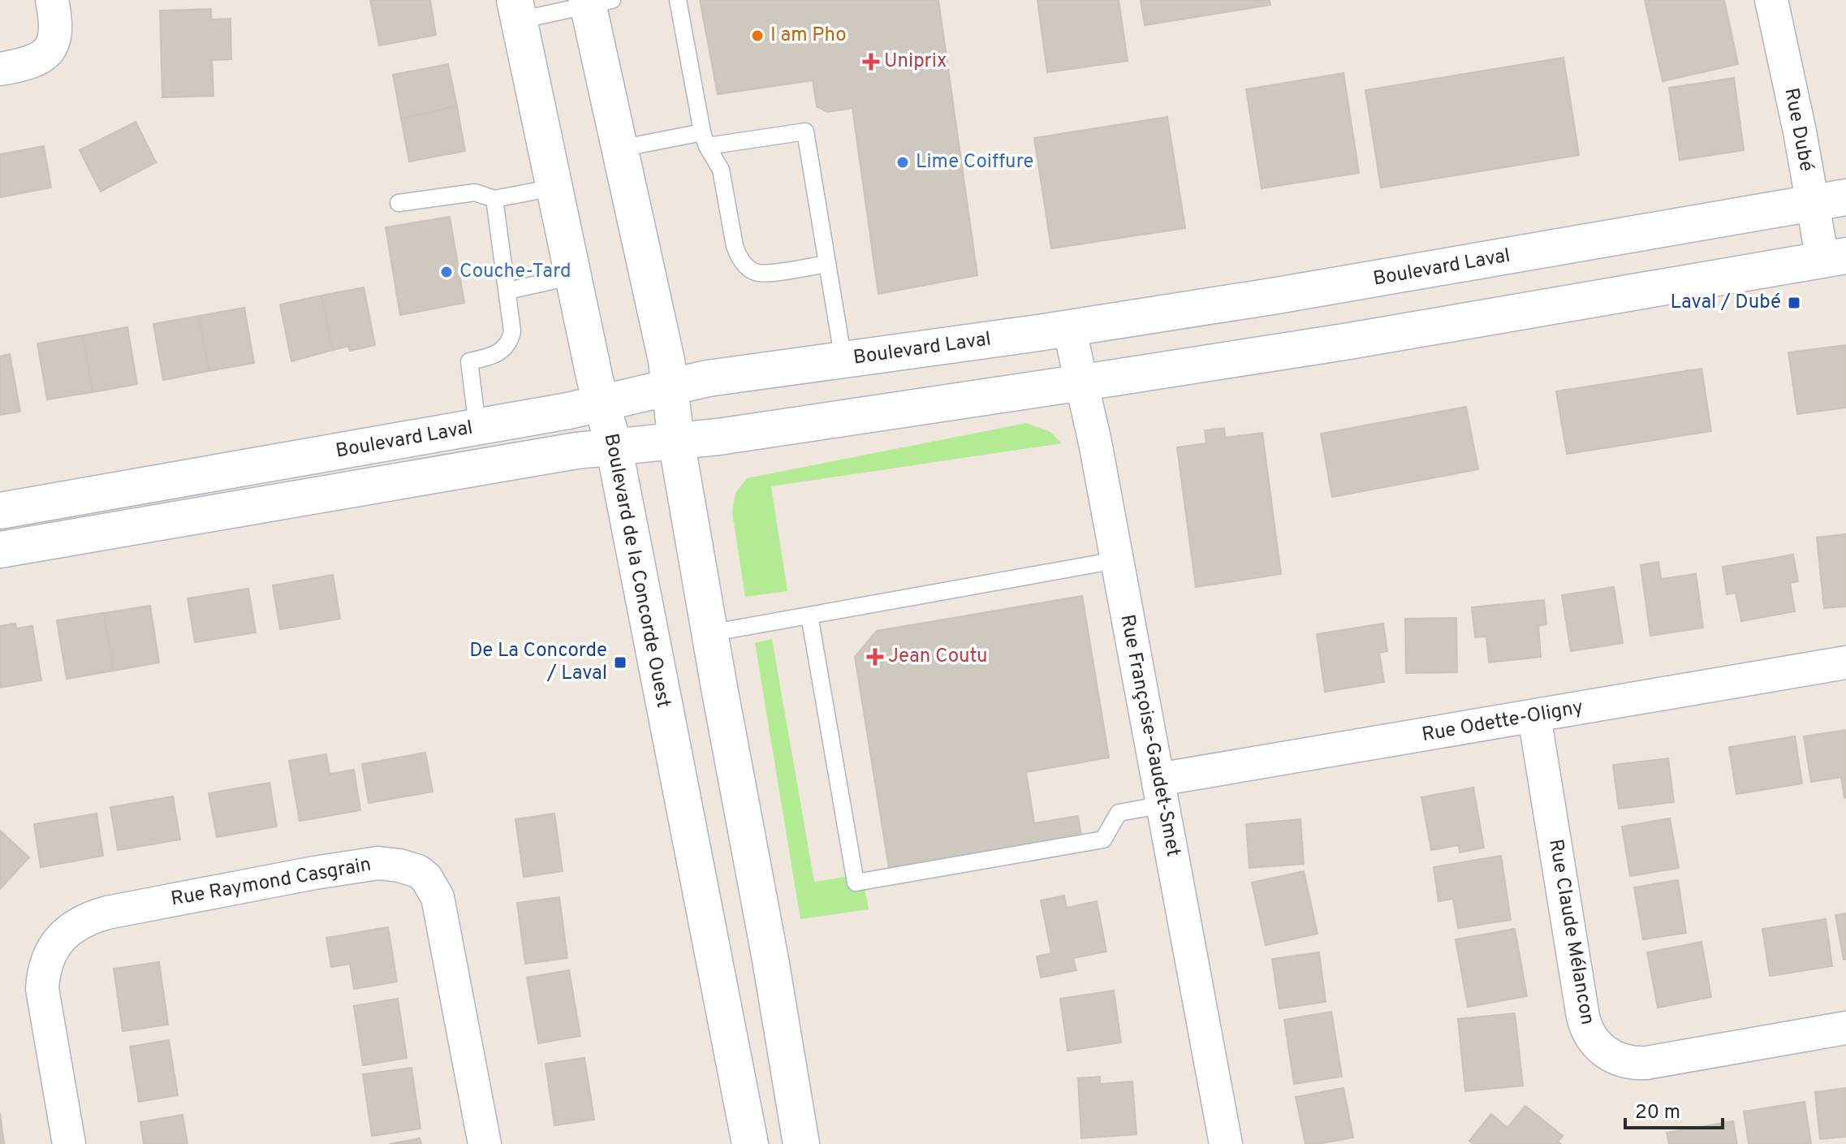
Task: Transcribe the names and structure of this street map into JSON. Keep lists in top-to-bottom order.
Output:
{
  "streets": {
    "street": [
      "Rue Dubé",
      "Boulevard Laval",
      "Boulevard de la Concorde Ouest",
      "Rue Odette-Oligny",
      "Rue Françoise-Gaudet-Smet",
      "Rue Raymond Casgrain",
      "Rue Claude Mélancon"
    ]
  },
  "crossings": [
    ["Rue Dubé", "Boulevard Laval"],
    ["Boulevard Laval", "Boulevard de la Concorde Ouest"],
    ["Boulevard Laval", "Rue Françoise-Gaudet-Smet"],
    ["Rue Odette-Oligny", "Rue Françoise-Gaudet-Smet"],
    ["Rue Odette-Oligny", "Rue Claude Mélancon"]
  ],
  "places": {
    "other": ["I am Pho", "Lime Coiffure", "Couche-Tard"],
    "health": ["Uniprix", "Jean Coutu"],
    "transit": ["Laval / Dubé", "De La Concorde / Laval"]
  },
  "scale_bar": "20 m"
}
